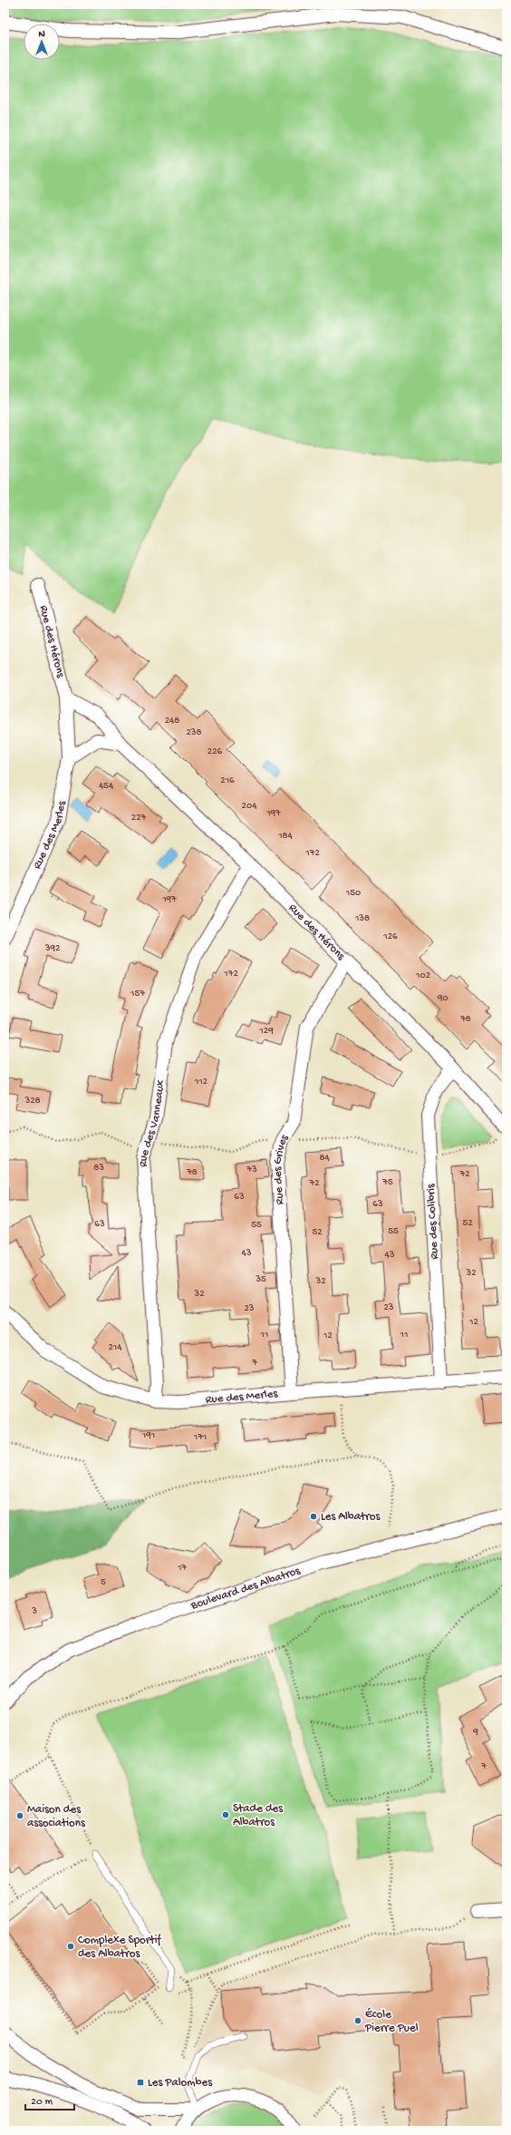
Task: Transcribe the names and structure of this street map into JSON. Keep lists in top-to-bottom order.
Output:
{
  "streets": {
    "street": [
      "Rue des Hérons",
      "Rue des Merles",
      "Rue des Vanneaux",
      "Rue des Grives",
      "Rue des Colibris",
      "Boulevard des Albatros"
    ]
  },
  "crossings": [
    ["Rue des Hérons", "Rue des Merles"],
    ["Rue des Hérons", "Rue des Vanneaux"],
    ["Rue des Hérons", "Rue des Grives"],
    ["Rue des Hérons", "Rue des Colibris"],
    ["Rue des Merles", "Rue des Vanneaux"],
    ["Rue des Merles", "Rue des Grives"],
    ["Rue des Merles", "Rue des Colibris"]
  ],
  "places": {
    "other": [
      "Les Albatros",
      "Stade des Albatros",
      "Maison des associations",
      "Complexe Sportif des Albatros",
      "École Pierre Puel"
    ],
    "transit": ["Les Palombes"]
  },
  "house_numbers": [
    "248",
    "238",
    "226",
    "216",
    "454",
    "204",
    "197",
    "227",
    "184",
    "172",
    "150",
    "197",
    "138",
    "126",
    "392",
    "172",
    "102",
    "157",
    "90",
    "78",
    "129",
    "112",
    "328",
    "84",
    "83",
    "73",
    "78",
    "72",
    "75",
    "72",
    "63",
    "63",
    "52",
    "63",
    "55",
    "55",
    "52",
    "43",
    "43",
    "32",
    "35",
    "32",
    "32",
    "23",
    "23",
    "12",
    "11",
    "11",
    "12",
    "214",
    "7",
    "191",
    "171",
    "17",
    "5",
    "3",
    "9",
    "7"
  ],
  "scale_bar": "20 m",
  "north": "top"
}
